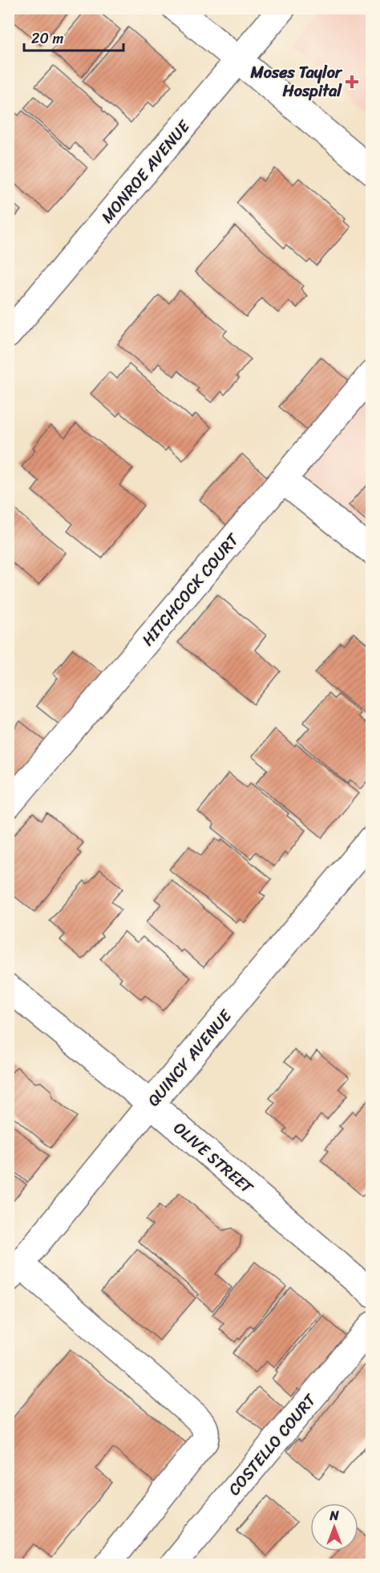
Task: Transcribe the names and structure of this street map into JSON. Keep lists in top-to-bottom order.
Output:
{
  "streets": {
    "street": [
      "MONROE AVENUE",
      "HITCHCOCK COURT",
      "QUINCY AVENUE",
      "OLIVE STREET",
      "COSTELLO COURT"
    ]
  },
  "crossings": [
    ["QUINCY AVENUE", "OLIVE STREET"]
  ],
  "places": {
    "health": ["Moses Taylor Hospital"]
  },
  "scale_bar": "20 m",
  "north": "top"
}
